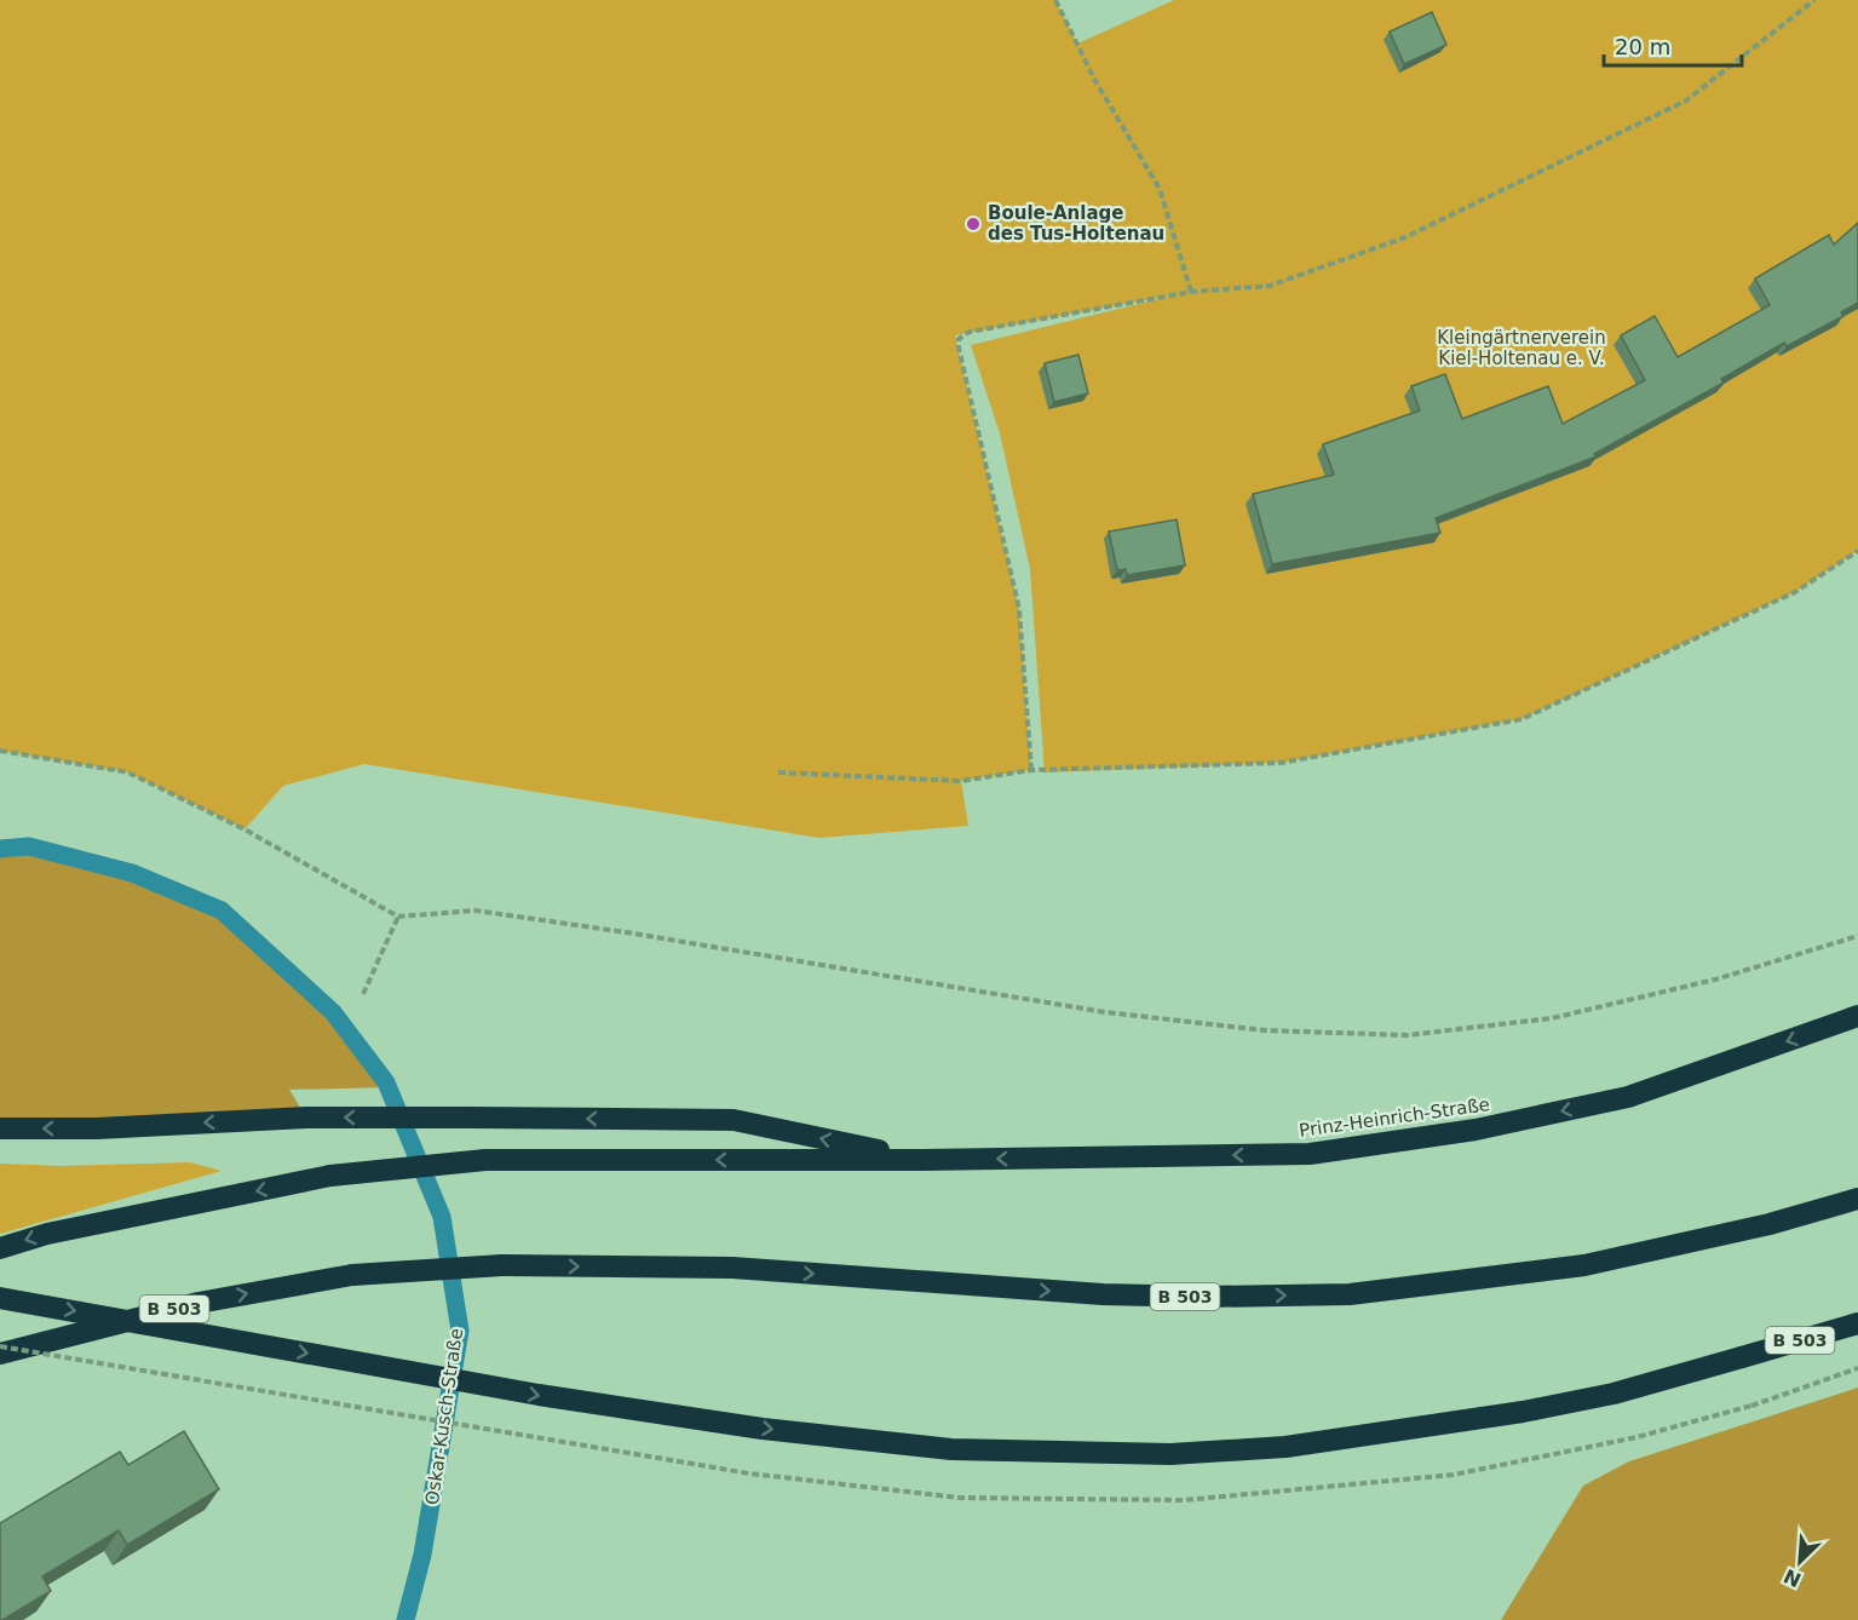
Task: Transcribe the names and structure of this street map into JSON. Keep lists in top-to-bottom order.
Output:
{
  "streets": {
    "highway": ["Prinz-Heinrich-Straße", "B 503"],
    "street": ["Oskar-Kusch-Straße"]
  },
  "parks": ["Kleingärtnerverein Kiel-Holtenau e. V."],
  "places": ["Boule-Anlage des Tus-Holtenau"],
  "scale_bar": "20 m",
  "north": "bottom left"
}
